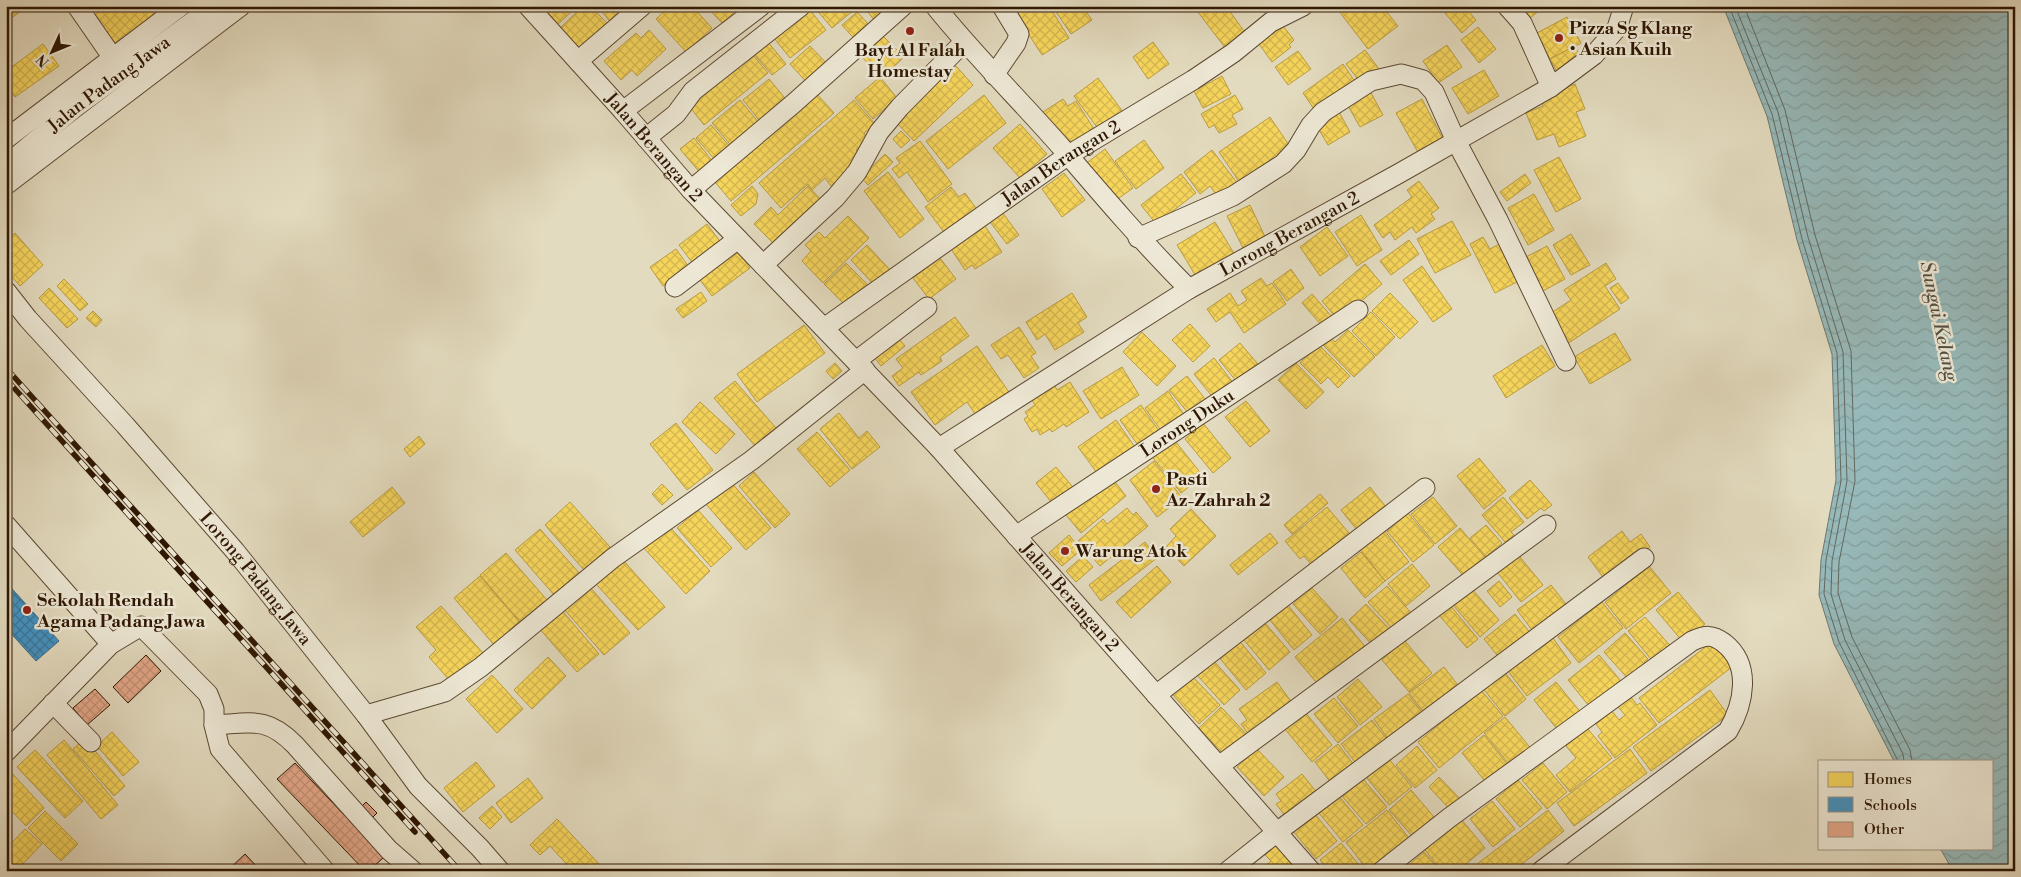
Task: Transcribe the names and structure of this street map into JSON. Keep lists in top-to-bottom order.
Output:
{
  "streets": {
    "street": [
      "Jalan Padang Jawa",
      "Jalan Berangan 2",
      "Lorong Berangan 2",
      "Lorong Duku",
      "Lorong Padang Jawa"
    ]
  },
  "crossings": [
    ["Jalan Berangan 2", "Lorong Berangan 2"],
    ["Jalan Berangan 2", "Lorong Duku"]
  ],
  "water": ["Sungai Kelang"],
  "places": [
    "Bayt Al Falah Homestay",
    "Pizza Sg Klang • Asian Kuih",
    "Pasti Az-Zahrah 2",
    "Warung Atok",
    "Sekolah Rendah Agama Padang Jawa"
  ],
  "legend": ["Homes", "Schools", "Other"],
  "north": "bottom left"
}
